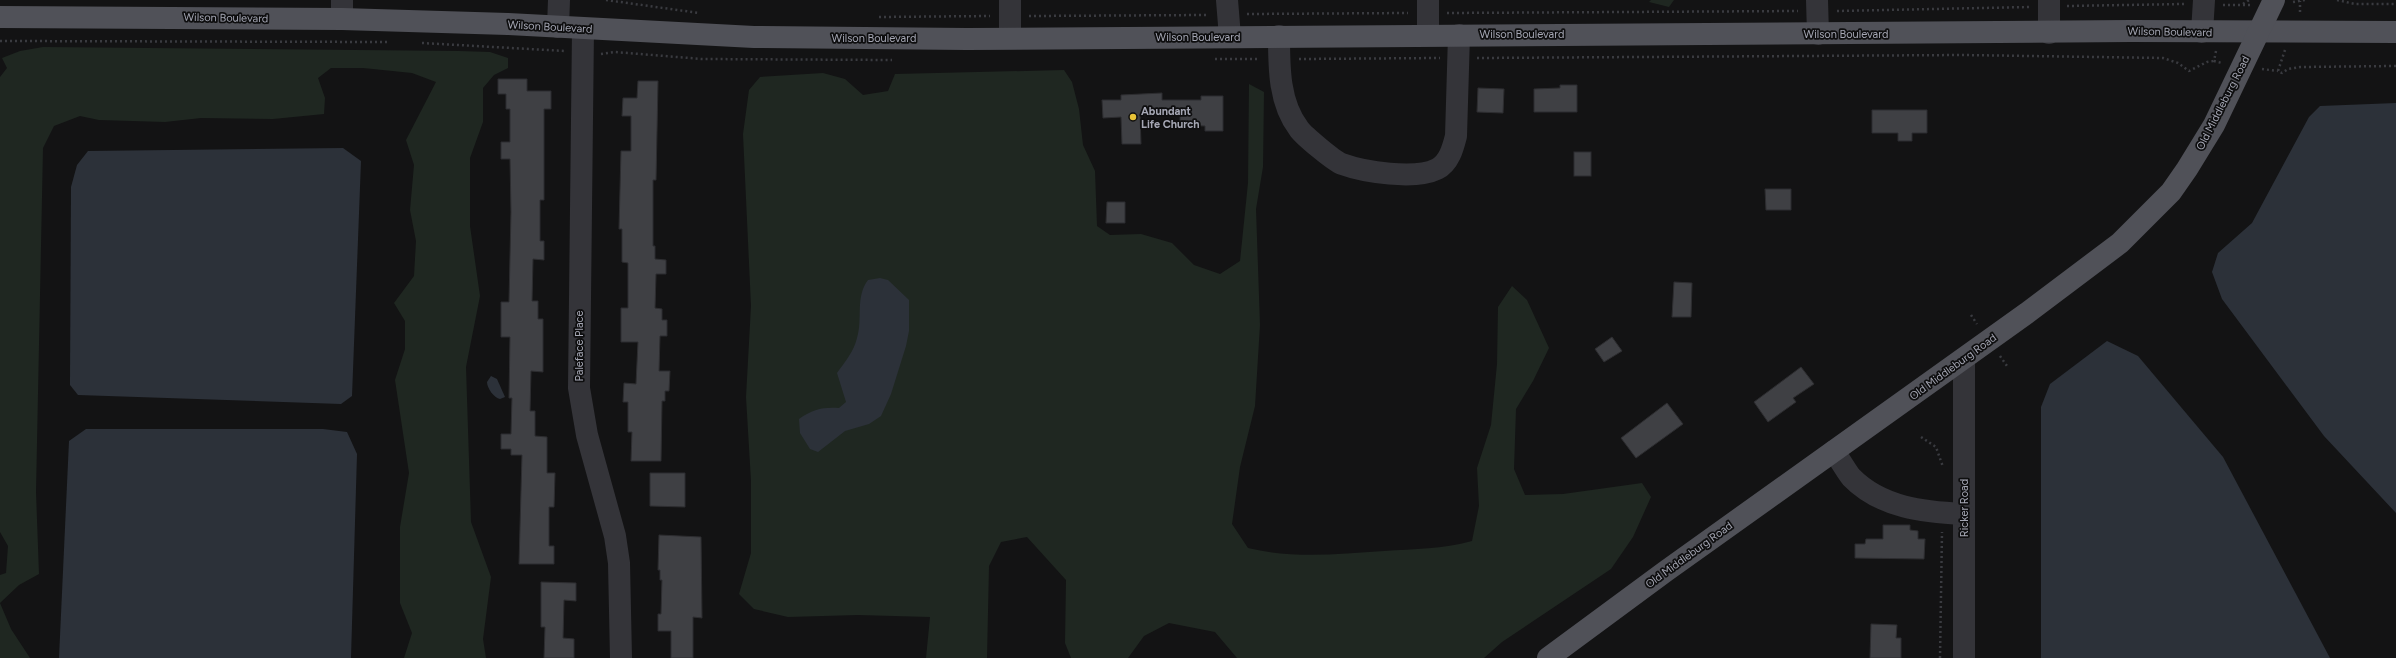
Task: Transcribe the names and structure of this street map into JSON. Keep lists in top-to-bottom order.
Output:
{
  "streets": {
    "main road": ["Wilson Boulevard", "Old Middleburg Road"],
    "street": ["Paleface Place", "Ricker Road"]
  },
  "crossings": [
    ["Wilson Boulevard", "Old Middleburg Road"],
    ["Wilson Boulevard", "Paleface Place"],
    ["Old Middleburg Road", "Ricker Road"]
  ],
  "places": ["Abundant Life Church"]
}
